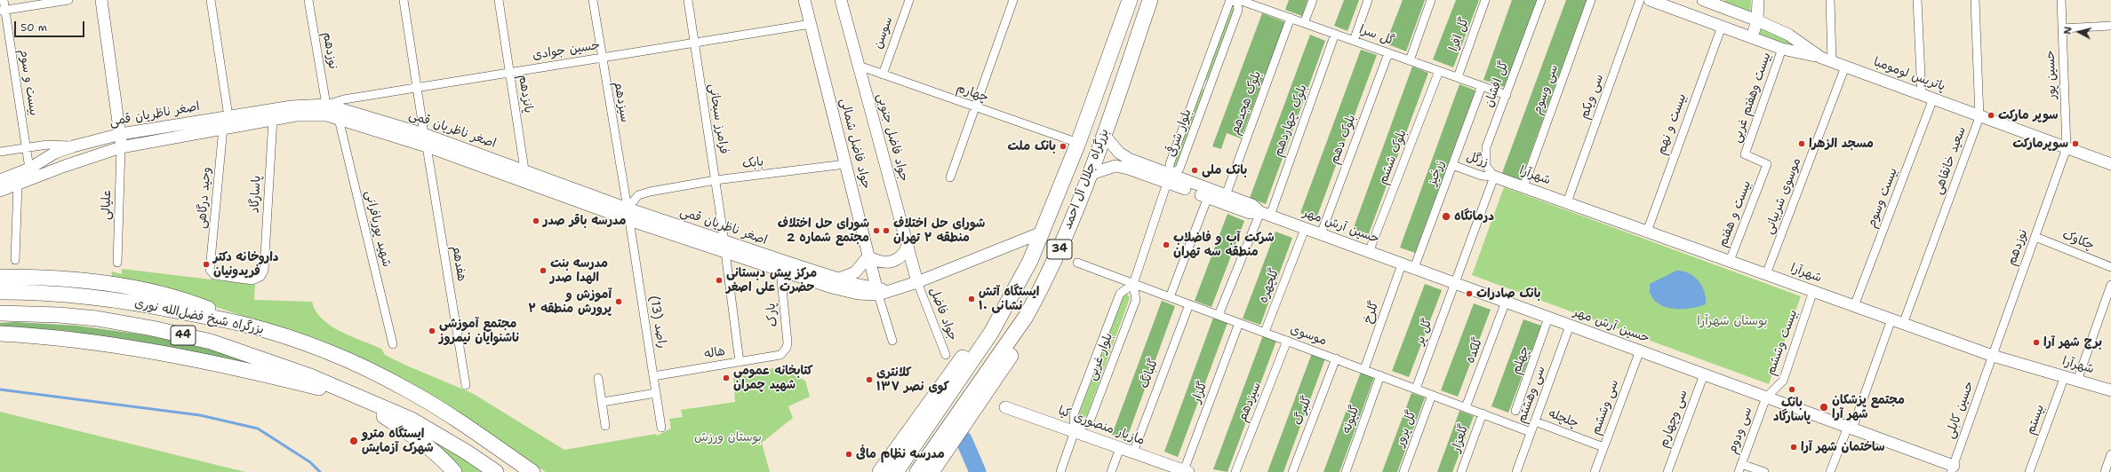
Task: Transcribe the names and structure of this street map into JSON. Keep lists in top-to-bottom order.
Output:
{
  "streets": {
    "highway": [
      "بزرگراه جلال آل احمد",
      "34",
      "بزرگراه شیخ فضل‌الله نوری",
      "44"
    ],
    "street": [
      "سوسن",
      "گل افرا",
      "گل سرا",
      "نوزدهم",
      "حسین جوادی",
      "پاتریس لومومبا",
      "حسین پور",
      "بیست و سوم",
      "گل افشان",
      "سی وسوم",
      "چهارم",
      "پانزدهم",
      "سی ویکم",
      "بیست وهفتم غربی",
      "سیزدهم",
      "بلوک هجدهم",
      "اصغر ناظریان قمی",
      "فرامرز سبحانی",
      "بلوک چهاردهم",
      "بیست و نهم",
      "بلوار شرقی",
      "جواد فاضل جنوبی",
      "بلوک دهم",
      "جواد فاضل شمالی",
      "بلوک ششم",
      "زرگل",
      "سعید خانقاهی",
      "بابک",
      "زرخیز",
      "شهرآرا",
      "پاسارگاد",
      "موسوی شربیانی",
      "وحید درگاهی",
      "بیست وسوم",
      "علیالی",
      "بیست و هفتم",
      "حسین آرش مهر",
      "شهید پوربافرانی",
      "چکاوک",
      "هفدهم",
      "گلچهره",
      "گلرخ",
      "جواد فاضل",
      "پارک",
      "راصد (13)",
      "گل پر",
      "موسوی",
      "بیست وششم",
      "گلکده",
      "هاله",
      "بلوار غربی",
      "چهلم",
      "گلبانگ",
      "گلزار",
      "سی وهشتم",
      "سی وششم",
      "حسین کابلی",
      "گلبرگ",
      "چلچله",
      "سی وچهارم",
      "گلپونه",
      "بیستم",
      "مازیار منصوری کیا",
      "گل پرور",
      "سی ودوم",
      "گلعزار"
    ]
  },
  "crossings": [
    ["سوسن", "چهارم"],
    ["گل افرا", "گل سرا"],
    ["گل سرا", "گل افشان"],
    ["گل سرا", "بلوک هجدهم"],
    ["گل سرا", "بلوک چهاردهم"],
    ["گل سرا", "بلوک دهم"],
    ["گل سرا", "بلوک ششم"],
    ["گل سرا", "زرخیز"],
    ["نوزدهم", "حسین جوادی"],
    ["نوزدهم", "پاتریس لومومبا"],
    ["نوزدهم", "حسین پور"],
    ["نوزدهم", "اصغر ناظریان قمی"],
    ["نوزدهم", "شهرآرا"],
    ["نوزدهم", "چکاوک"],
    ["نوزدهم", "حسین کابلی"],
    ["حسین جوادی", "پانزدهم"],
    ["حسین جوادی", "سیزدهم"],
    ["حسین جوادی", "اصغر ناظریان قمی"],
    ["حسین جوادی", "فرامرز سبحانی"],
    ["حسین جوادی", "جواد فاضل شمالی"],
    ["پاتریس لومومبا", "حسین پور"],
    ["پاتریس لومومبا", "سعید خانقاهی"],
    ["پاتریس لومومبا", "موسوی شربیانی"],
    ["پاتریس لومومبا", "بیست وسوم"],
    ["بیست و سوم", "اصغر ناظریان قمی"],
    ["گل افشان", "زرگل"],
    ["گل افشان", "شهرآرا"],
    ["گل افشان", "گل پر"],
    ["سی وسوم", "شهرآرا"],
    ["چهارم", "جواد فاضل جنوبی"],
    ["چهارم", "بزرگراه جلال آل احمد"],
    ["پانزدهم", "اصغر ناظریان قمی"],
    ["سی ویکم", "شهرآرا"],
    ["بیست وهفتم غربی", "بیست و هفتم"],
    ["سیزدهم", "اصغر ناظریان قمی"],
    ["سیزدهم", "بابک"],
    ["سیزدهم", "موسوی"],
    ["بلوک هجدهم", "حسین آرش مهر"],
    ["اصغر ناظریان قمی", "فرامرز سبحانی"],
    ["اصغر ناظریان قمی", "جواد فاضل جنوبی"],
    ["اصغر ناظریان قمی", "جواد فاضل شمالی"],
    ["اصغر ناظریان قمی", "بابک"],
    ["اصغر ناظریان قمی", "بزرگراه جلال آل احمد"],
    ["اصغر ناظریان قمی", "پاسارگاد"],
    ["اصغر ناظریان قمی", "وحید درگاهی"],
    ["اصغر ناظریان قمی", "علیالی"],
    ["اصغر ناظریان قمی", "شهید پوربافرانی"],
    ["اصغر ناظریان قمی", "هفدهم"],
    ["اصغر ناظریان قمی", "جواد فاضل"],
    ["اصغر ناظریان قمی", "پارک"],
    ["اصغر ناظریان قمی", "راصد (13)"],
    ["فرامرز سبحانی", "بابک"],
    ["فرامرز سبحانی", "هاله"],
    ["بلوک چهاردهم", "حسین آرش مهر"],
    ["بلوک چهاردهم", "موسوی"],
    ["بیست و نهم", "شهرآرا"],
    ["بلوار شرقی", "حسین آرش مهر"],
    ["بلوار شرقی", "بلوار غربی"],
    ["جواد فاضل جنوبی", "جواد فاضل"],
    ["بلوک دهم", "حسین آرش مهر"],
    ["جواد فاضل شمالی", "بابک"],
    ["بلوک ششم", "حسین آرش مهر"],
    ["زرگل", "زرخیز"],
    ["زرگل", "شهرآرا"],
    ["زرگل", "گل پر"],
    ["سعید خانقاهی", "شهرآرا"],
    ["زرخیز", "حسین آرش مهر"],
    ["شهرآرا", "موسوی شربیانی"],
    ["شهرآرا", "بیست وسوم"],
    ["شهرآرا", "بیست و هفتم"],
    ["شهرآرا", "گل پر"],
    ["شهرآرا", "بیست وششم"],
    ["شهرآرا", "حسین کابلی"],
    ["شهرآرا", "بیستم"],
    ["بزرگراه جلال آل احمد", "حسین آرش مهر"],
    ["پاسارگاد", "وحید درگاهی"],
    ["حسین آرش مهر", "گلچهره"],
    ["حسین آرش مهر", "گلرخ"],
    ["حسین آرش مهر", "گل پر"],
    ["حسین آرش مهر", "بیست وششم"],
    ["حسین آرش مهر", "گلکده"],
    ["حسین آرش مهر", "بلوار غربی"],
    ["حسین آرش مهر", "چهلم"],
    ["حسین آرش مهر", "سی وهشتم"],
    ["حسین آرش مهر", "سی وششم"],
    ["حسین آرش مهر", "حسین کابلی"],
    ["حسین آرش مهر", "سی وچهارم"],
    ["حسین آرش مهر", "سی ودوم"],
    ["گلچهره", "موسوی"],
    ["گلرخ", "موسوی"],
    ["پارک", "هاله"],
    ["راصد (13)", "هاله"],
    ["گل پر", "موسوی"],
    ["موسوی", "گلکده"],
    ["موسوی", "بلوار غربی"],
    ["موسوی", "گلبانگ"],
    ["موسوی", "گلزار"],
    ["موسوی", "سی وهشتم"],
    ["موسوی", "گلبرگ"],
    ["موسوی", "گلپونه"],
    ["موسوی", "گل پرور"],
    ["موسوی", "گلعزار"],
    ["بیست وششم", "سی ودوم"],
    ["بلوار غربی", "مازیار منصوری کیا"],
    ["گلبانگ", "مازیار منصوری کیا"],
    ["گلزار", "مازیار منصوری کیا"],
    ["سی وهشتم", "چلچله"],
    ["سی وششم", "چلچله"]
  ],
  "parks": ["بوستان شهرآرا", "بوستان ورزش"],
  "places": [
    "سوپر مارکت",
    "مسجد الزهرا",
    "سوپرمارکت",
    "بانک ملت",
    "بانک ملی",
    "درمانگاه",
    "مدرسه باقر صدر",
    "شورای حل اختلاف مجتمع شماره 2",
    "شورای حل اختلاف منطقه ۲ تهران",
    "شرکت آب و فاضلاب منطقه سه تهران",
    "داروخانه دکتر فریدونیان",
    "مدرسه بنت الهدا صدر",
    "مرکز پیش دبستانی حضرت علی اصغر",
    "بانک صادرات",
    "ایستگاه آتش نشانی ۱۰",
    "آموزش و پرورش منطقه ۲",
    "مجتمع آموزشی ناشنوایان نیمروز",
    "برج شهر آرا",
    "کتابخانه عمومی شهید چمران",
    "کلانتری ۱۳۷ کوی نصر",
    "بانک پاسارگاد",
    "مجتمع پزشکان شهر آرا",
    "ایستگاه مترو شهرک آزمایش",
    "ساختمان شهر آرا",
    "مدرسه نظام مافی"
  ],
  "scale_bar": "50 m",
  "north": "left"
}
